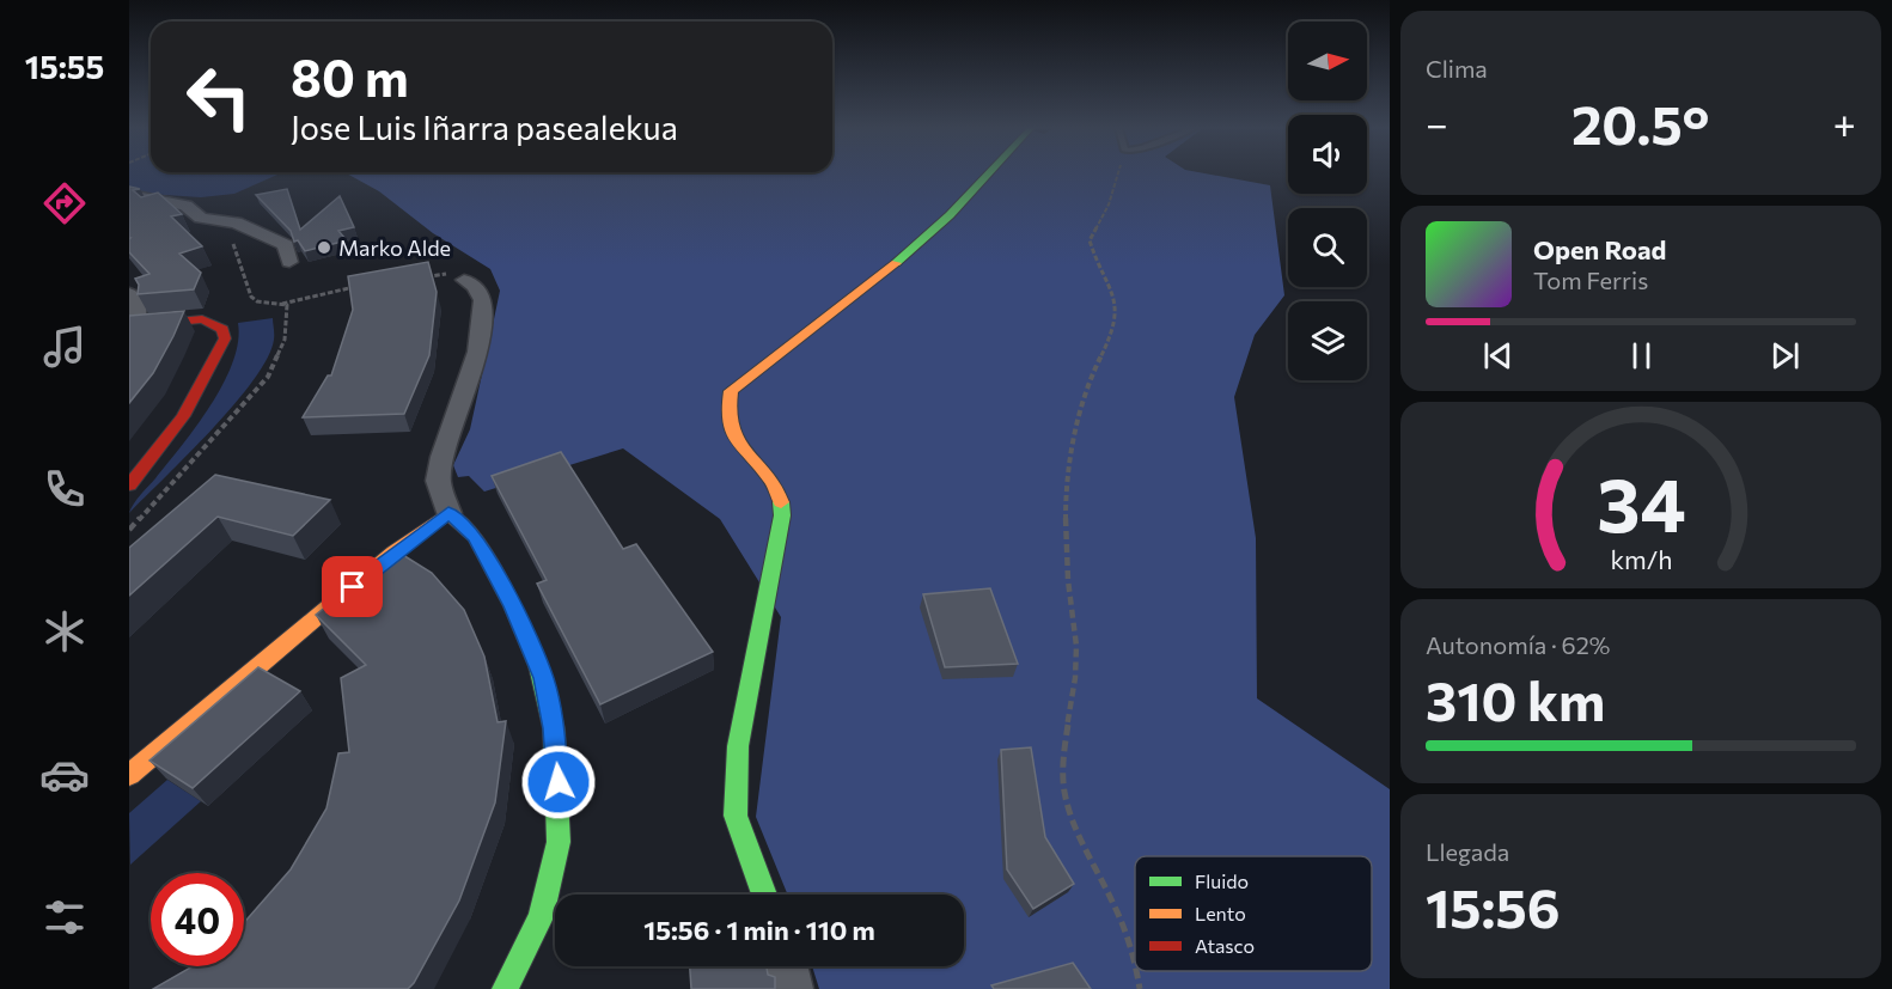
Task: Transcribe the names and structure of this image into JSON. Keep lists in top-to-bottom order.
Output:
{
  "places": ["Marko Alde"],
  "legend": ["Fluido", "Lento", "Atasco"],
  "north": "right",
  "page": {
    "tabs": "15:55",
    "tile": [
      "Clima",
      ["Autonomía · 62%", "310 km"],
      ["Llegada", "15:56"]
    ],
    "turn": ["80 m", "Jose Luis Iñarra pasealekua"],
    "heat": ["−", "20.5°", "+"],
    "song": ["Open Road", "Tom Ferris"],
    "limit": "40",
    "trip": "15:56 · 1 min · 110 m",
    "gauge": ["34", "km/h"]
  }
}
